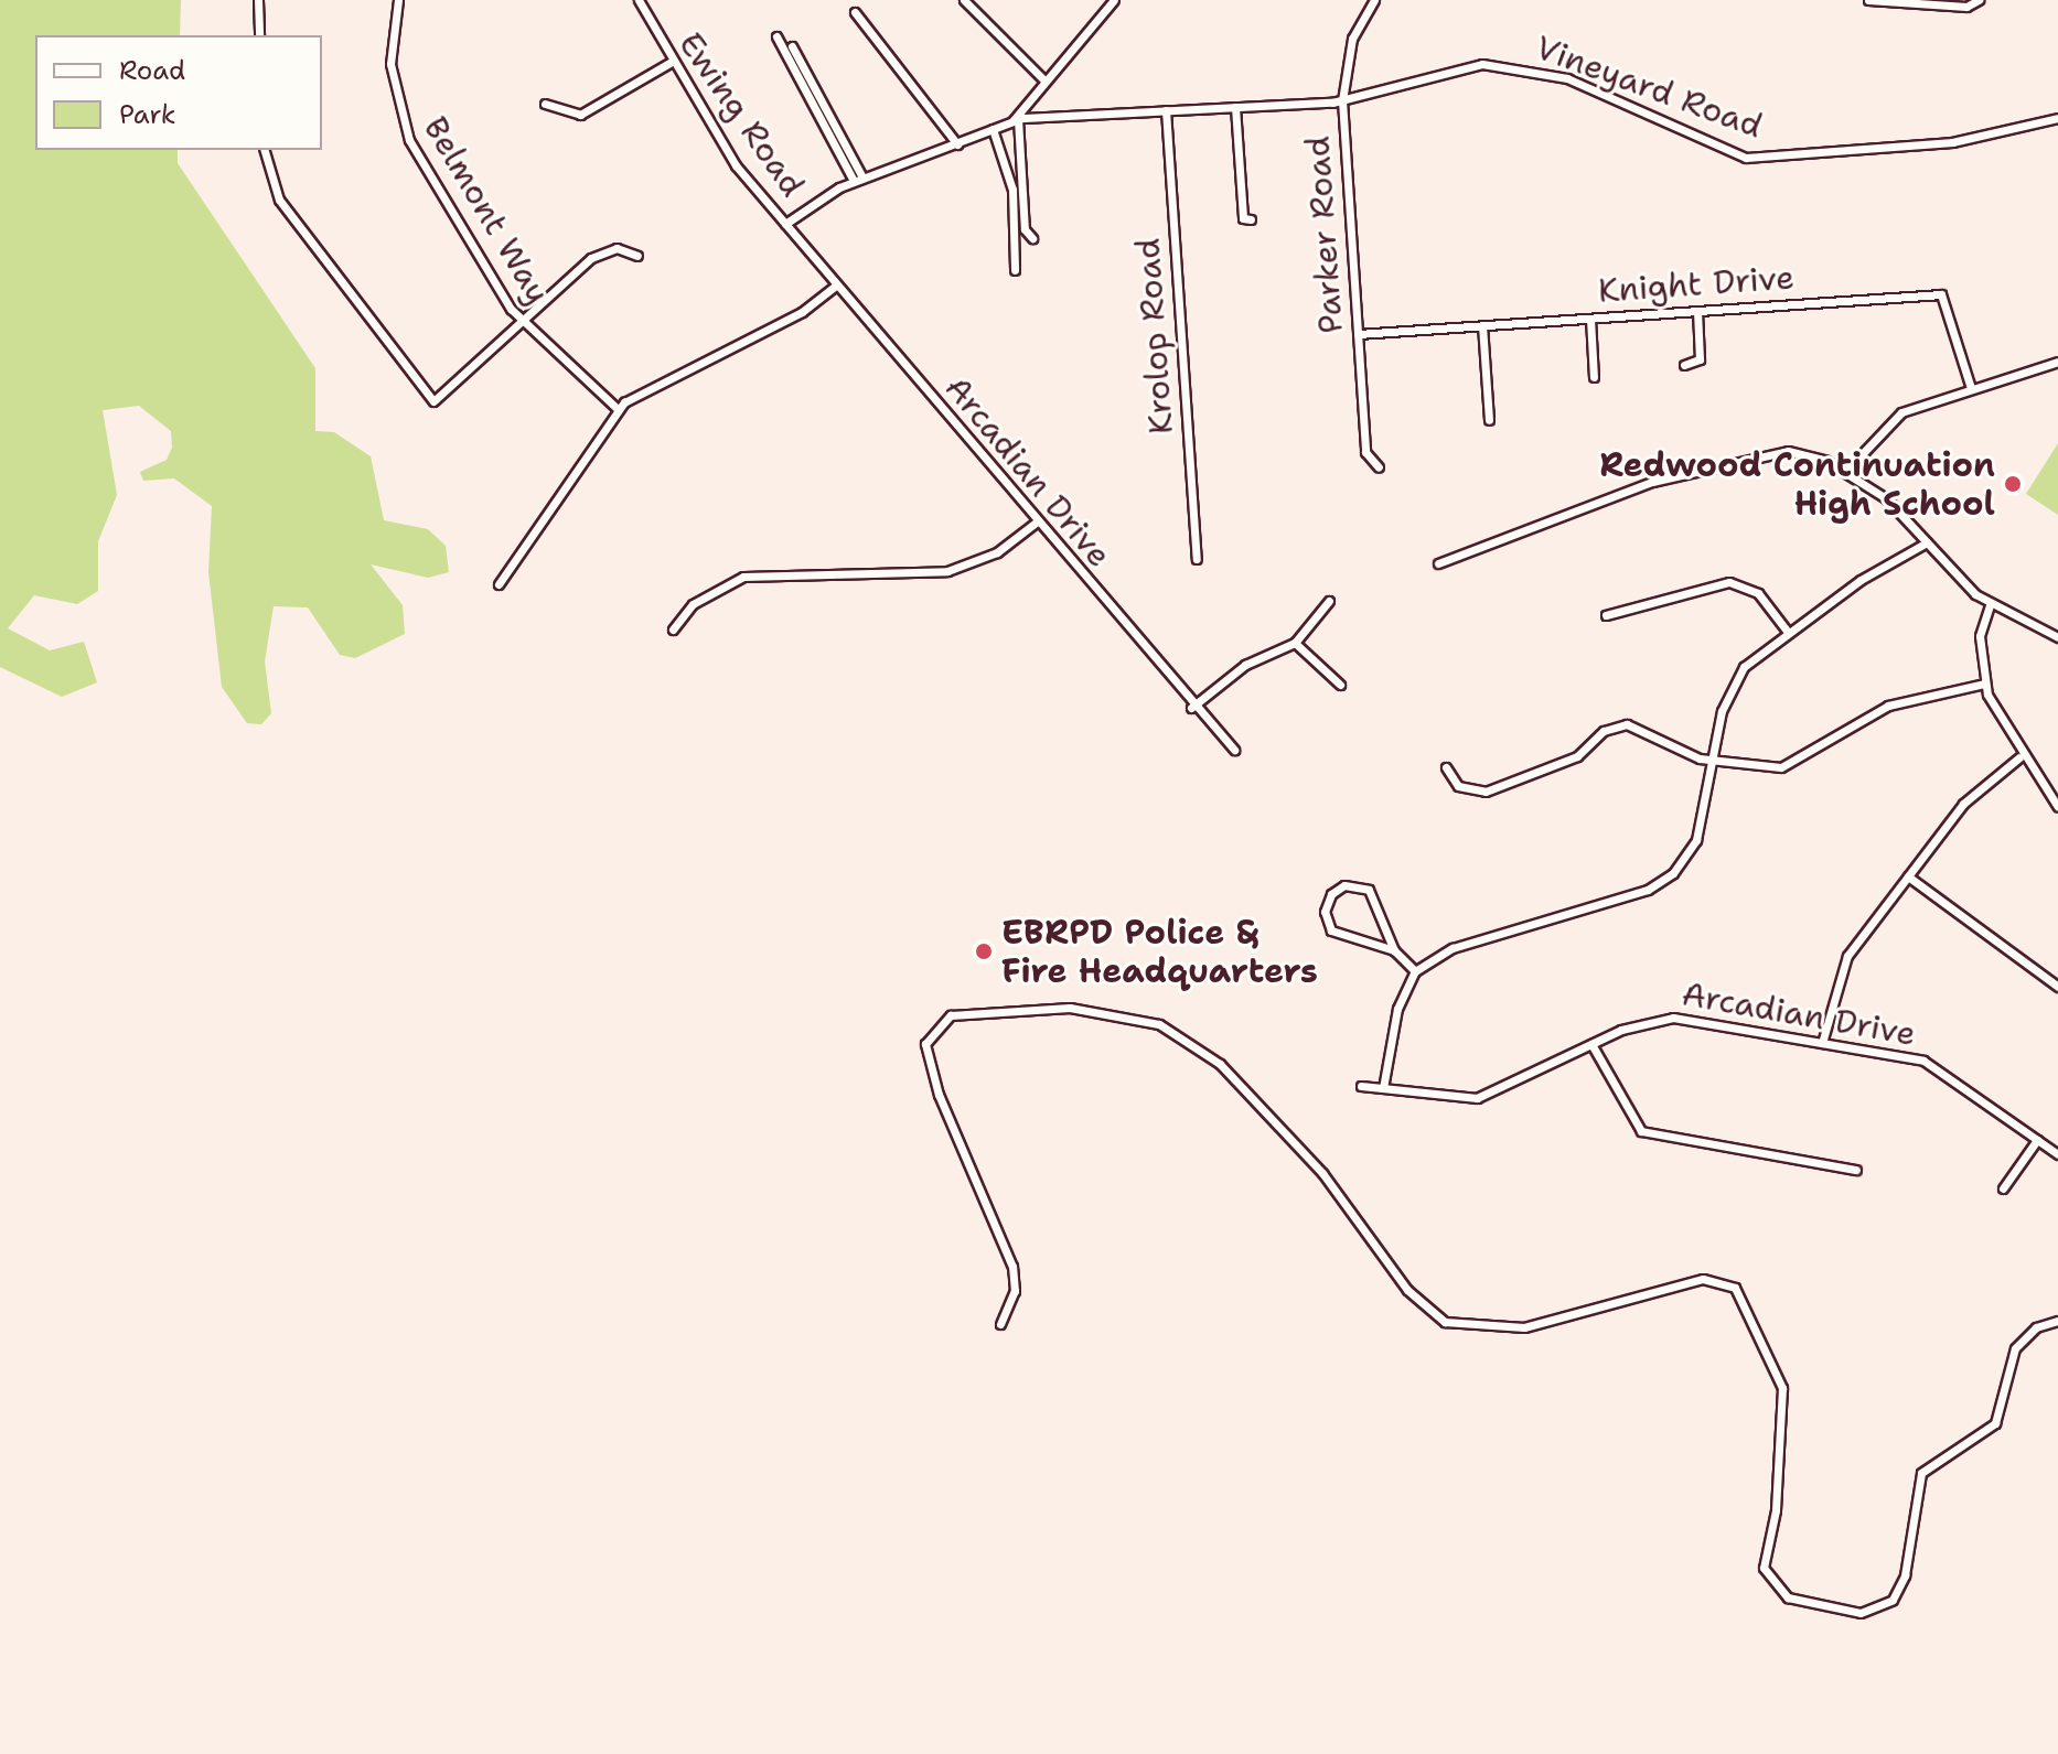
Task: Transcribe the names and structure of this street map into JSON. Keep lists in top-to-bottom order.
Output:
{
  "streets": {
    "street": [
      "Vineyard Road",
      "Ewing Road",
      "Belmont Way",
      "Parker Road",
      "Knight Drive",
      "Krolop Road",
      "Arcadian Drive"
    ]
  },
  "crossings": [
    ["Vineyard Road", "Ewing Road"],
    ["Vineyard Road", "Parker Road"],
    ["Vineyard Road", "Krolop Road"],
    ["Ewing Road", "Arcadian Drive"],
    ["Parker Road", "Knight Drive"]
  ],
  "places": ["Redwood Continuation High School", "EBRPD Police & Fire Headquarters"],
  "legend": ["Road", "Park"]
}
